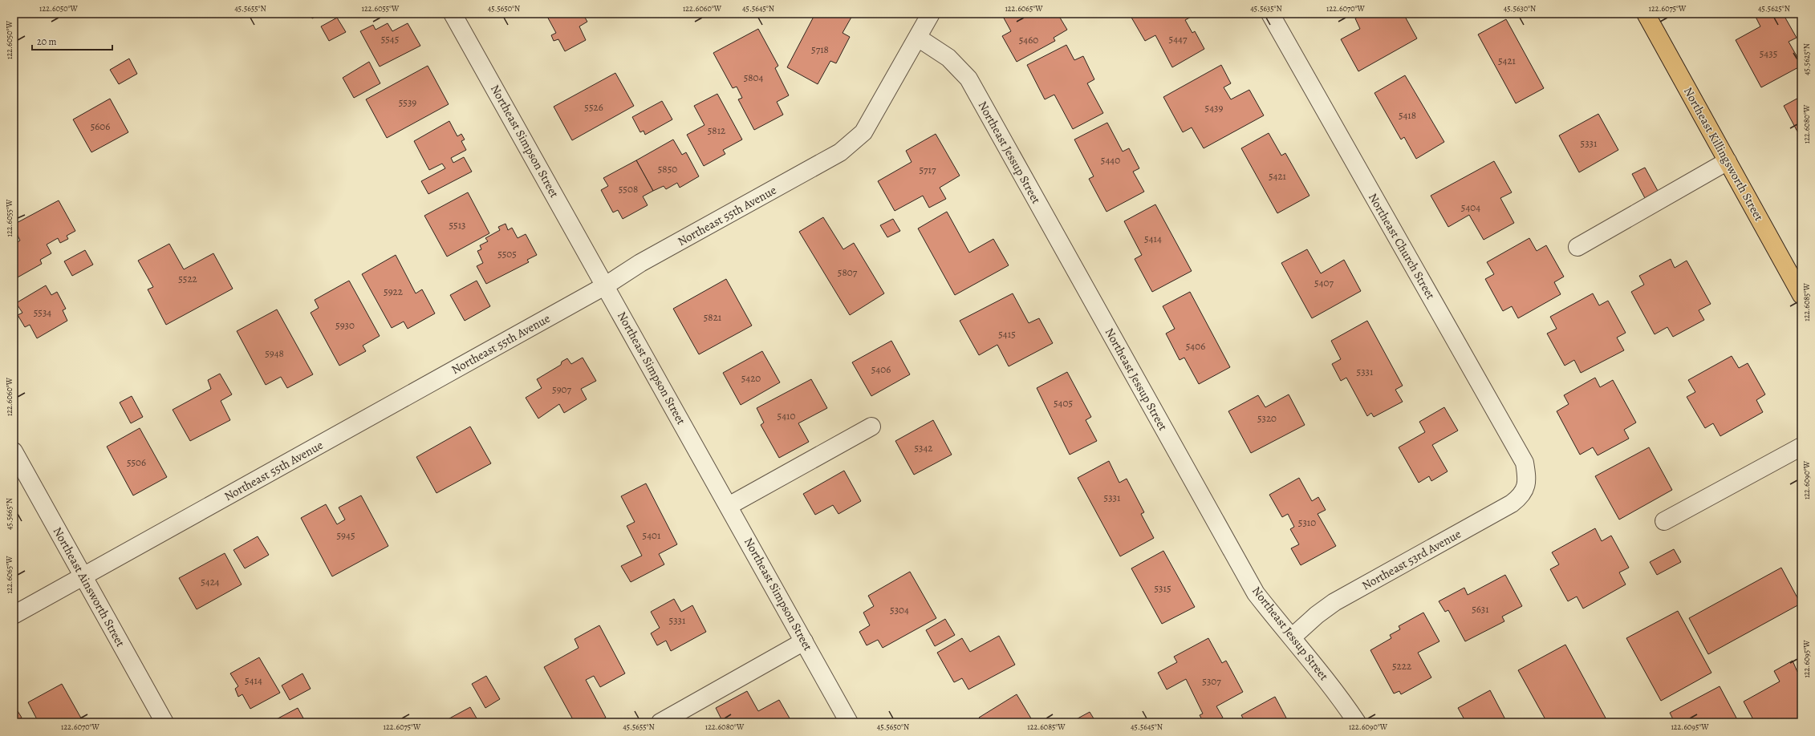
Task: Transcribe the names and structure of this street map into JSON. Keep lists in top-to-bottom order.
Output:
{
  "streets": {
    "main road": ["Northeast Killingsworth Street"],
    "street": [
      "Northeast Simpson Street",
      "Northeast Jessup Street",
      "Northeast 55th Avenue",
      "Northeast Church Street",
      "Northeast 53rd Avenue",
      "Northeast Ainsworth Street"
    ]
  },
  "crossings": [
    ["Northeast Simpson Street", "Northeast 55th Avenue"],
    ["Northeast Jessup Street", "Northeast 55th Avenue"],
    ["Northeast Jessup Street", "Northeast 53rd Avenue"],
    ["Northeast 55th Avenue", "Northeast Ainsworth Street"],
    ["Northeast Church Street", "Northeast 53rd Avenue"]
  ],
  "house_numbers": [
    "5545",
    "5447",
    "5460",
    "5718",
    "5435",
    "5421",
    "5804",
    "5539",
    "5526",
    "5439",
    "5418",
    "5606",
    "5812",
    "5331",
    "5440",
    "5850",
    "5717",
    "5421",
    "5508",
    "5404",
    "5513",
    "5414",
    "5505",
    "5807",
    "5522",
    "5407",
    "5922",
    "5534",
    "5821",
    "5930",
    "5415",
    "5406",
    "5948",
    "5406",
    "5331",
    "5420",
    "5907",
    "5405",
    "5410",
    "5320",
    "5342",
    "5506",
    "5331",
    "5310",
    "5945",
    "5401",
    "5424",
    "5315",
    "5631",
    "5304",
    "5331",
    "5222",
    "5414",
    "5307"
  ],
  "scale_bar": "20 m",
  "coordinates": [
    "122.6050°W",
    "45.5655°N",
    "122.6055°W",
    "45.5650°N",
    "122.6060°W",
    "45.5645°N",
    "122.6065°W",
    "45.5635°N",
    "122.6070°W",
    "45.5630°N",
    "122.6075°W",
    "45.5625°N",
    "122.6080°W",
    "122.6085°W",
    "122.6090°W",
    "45.5665°N",
    "122.6095°W"
  ]
}
